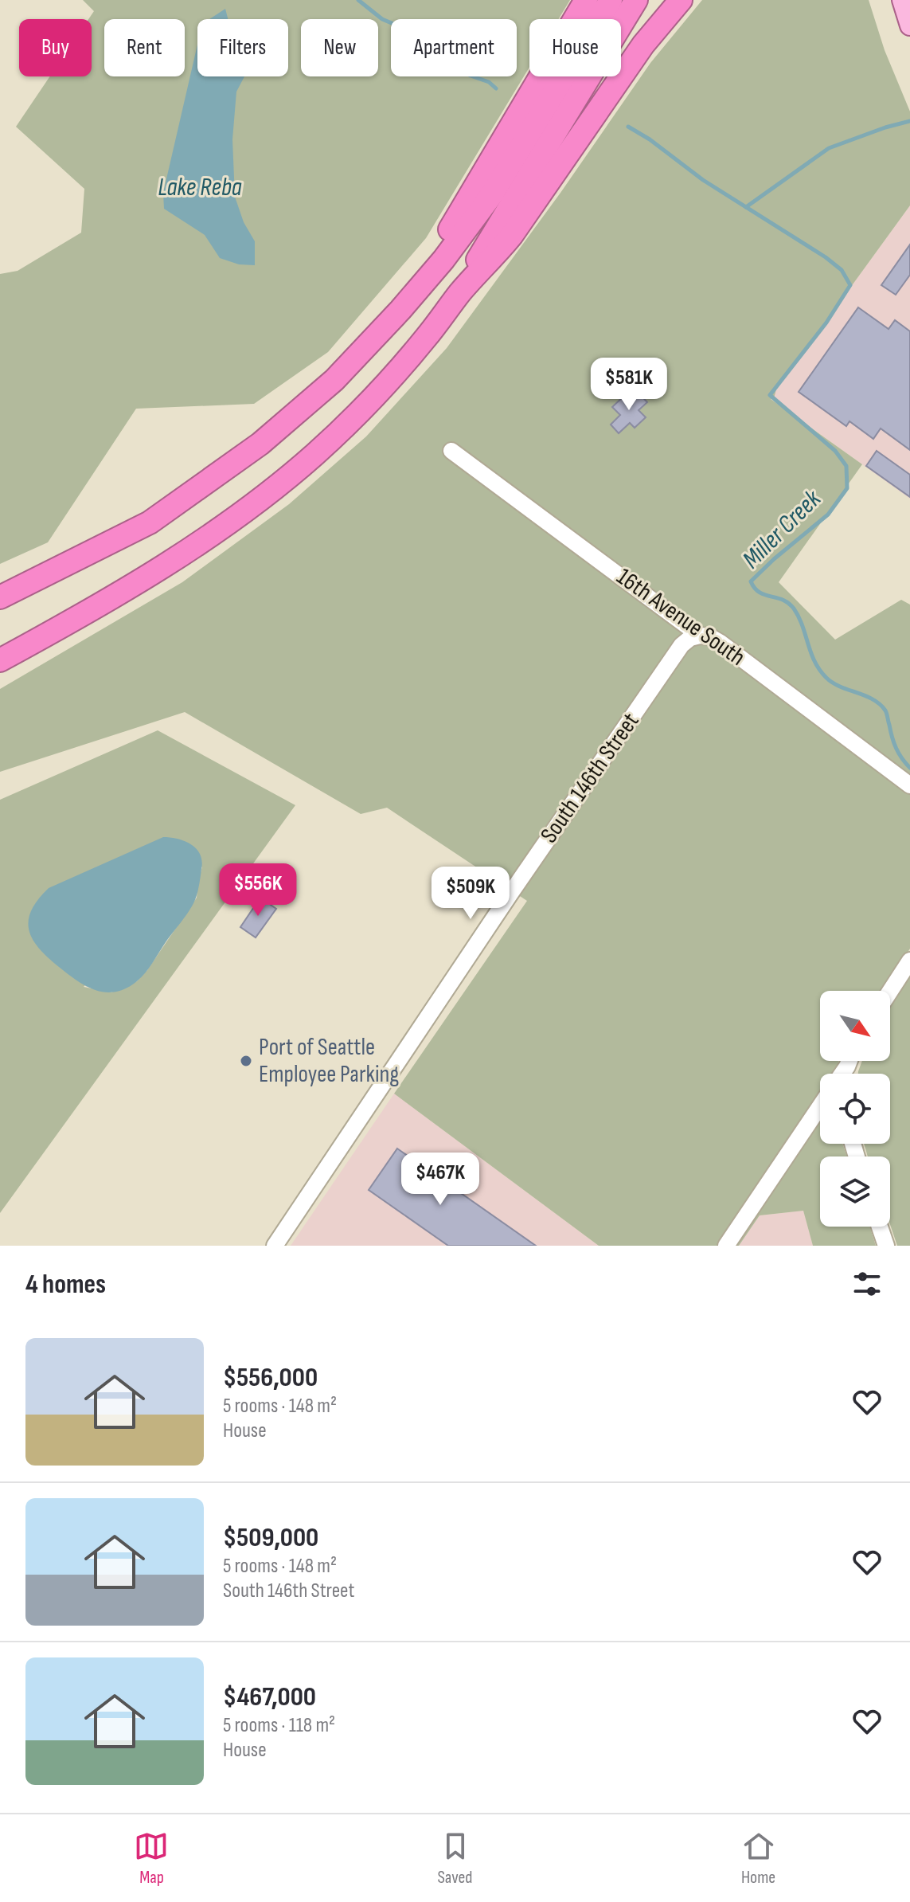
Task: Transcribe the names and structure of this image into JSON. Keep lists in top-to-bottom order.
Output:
{
  "streets": {
    "street": ["16th Avenue South", "South 146th Street"]
  },
  "crossings": [
    ["16th Avenue South", "South 146th Street"]
  ],
  "water": ["Lake Reba", "Miller Creek"],
  "places": ["Port of Seattle Employee Parking"],
  "north": "bottom right",
  "page": {
    "chip": [
      "Buy",
      "Rent",
      "Filters",
      "New",
      "Apartment",
      "House"
    ],
    "price": [
      "$581K",
      "$556K",
      "$509K",
      "$467K"
    ],
    "heading": "4 homes",
    "list": [
      {
        "name": "$556,000",
        "note": "5 rooms · 148 m² · House"
      },
      {
        "name": "$509,000",
        "note": "5 rooms · 148 m² · South 146th Street"
      },
      {
        "name": "$467,000",
        "note": "5 rooms · 118 m² · House"
      }
    ],
    "tabs": ["Map", "Saved", "Home"]
  }
}
